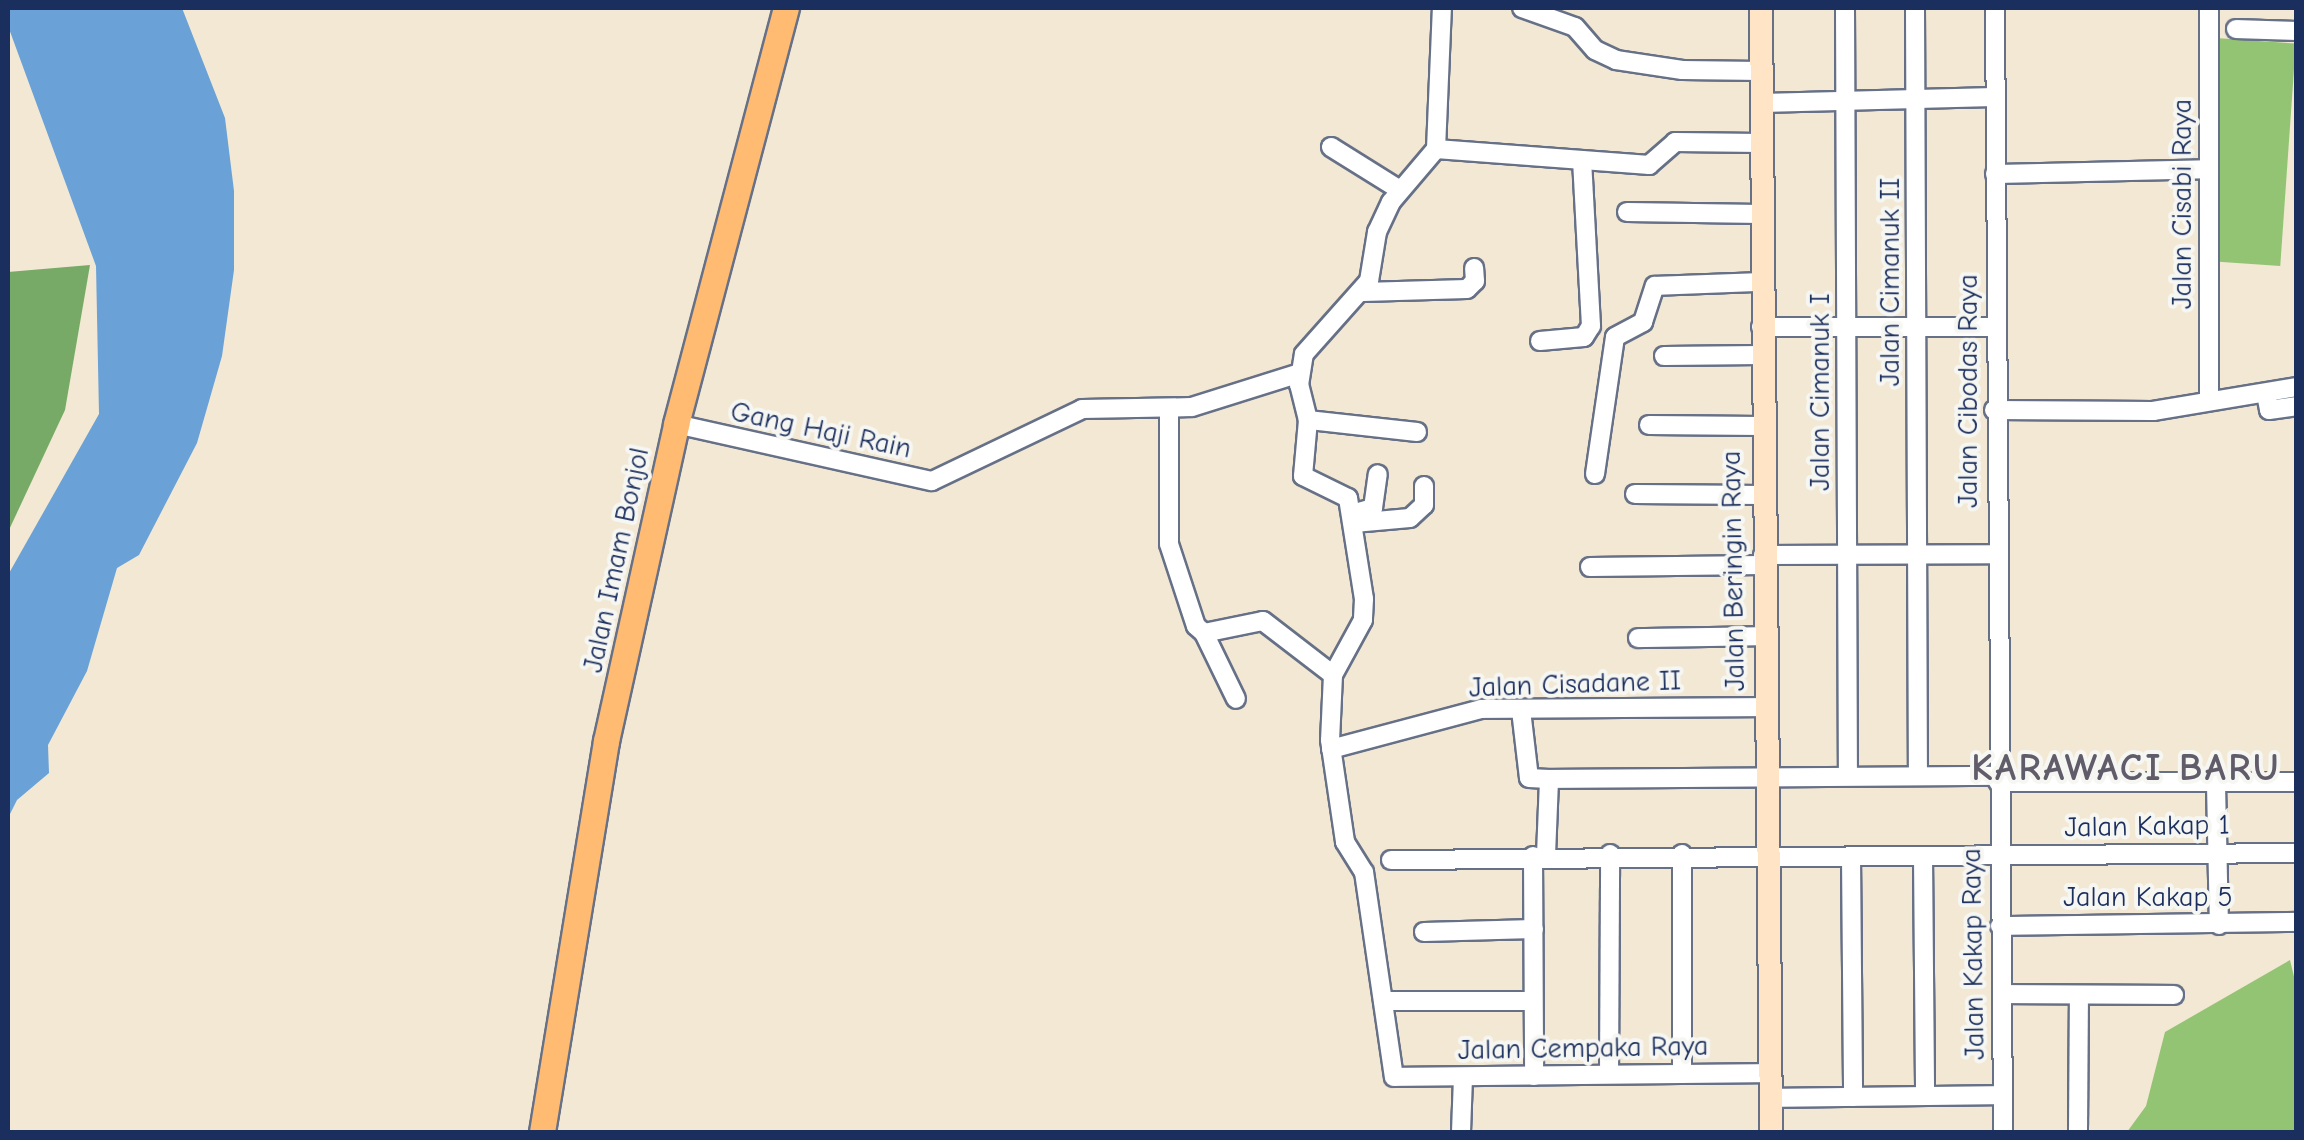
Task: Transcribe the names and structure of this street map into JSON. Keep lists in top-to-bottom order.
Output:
{
  "streets": {
    "main road": ["Jalan Imam Bonjol"],
    "street": [
      "Jalan Cisabi Raya",
      "Jalan Cimanuk II",
      "Jalan Cibodas Raya",
      "Jalan Cimanuk I",
      "Gang Haji Rain",
      "Jalan Beringin Raya",
      "Jalan Cisadane II",
      "Jalan Kakap 1",
      "Jalan Kakap 5",
      "Jalan Kakap Raya",
      "Jalan Cempaka Raya"
    ]
  },
  "crossings": [
    ["Jalan Cibodas Raya", "Jalan Kakap Raya"],
    ["Gang Haji Rain", "Jalan Imam Bonjol"],
    ["Jalan Beringin Raya", "Jalan Cisadane II"],
    ["Jalan Beringin Raya", "Jalan Kakap 1"],
    ["Jalan Beringin Raya", "Jalan Cempaka Raya"],
    ["Jalan Kakap 1", "Jalan Kakap Raya"],
    ["Jalan Kakap 5", "Jalan Kakap Raya"]
  ],
  "districts": ["KARAWACI BARU"]
}
